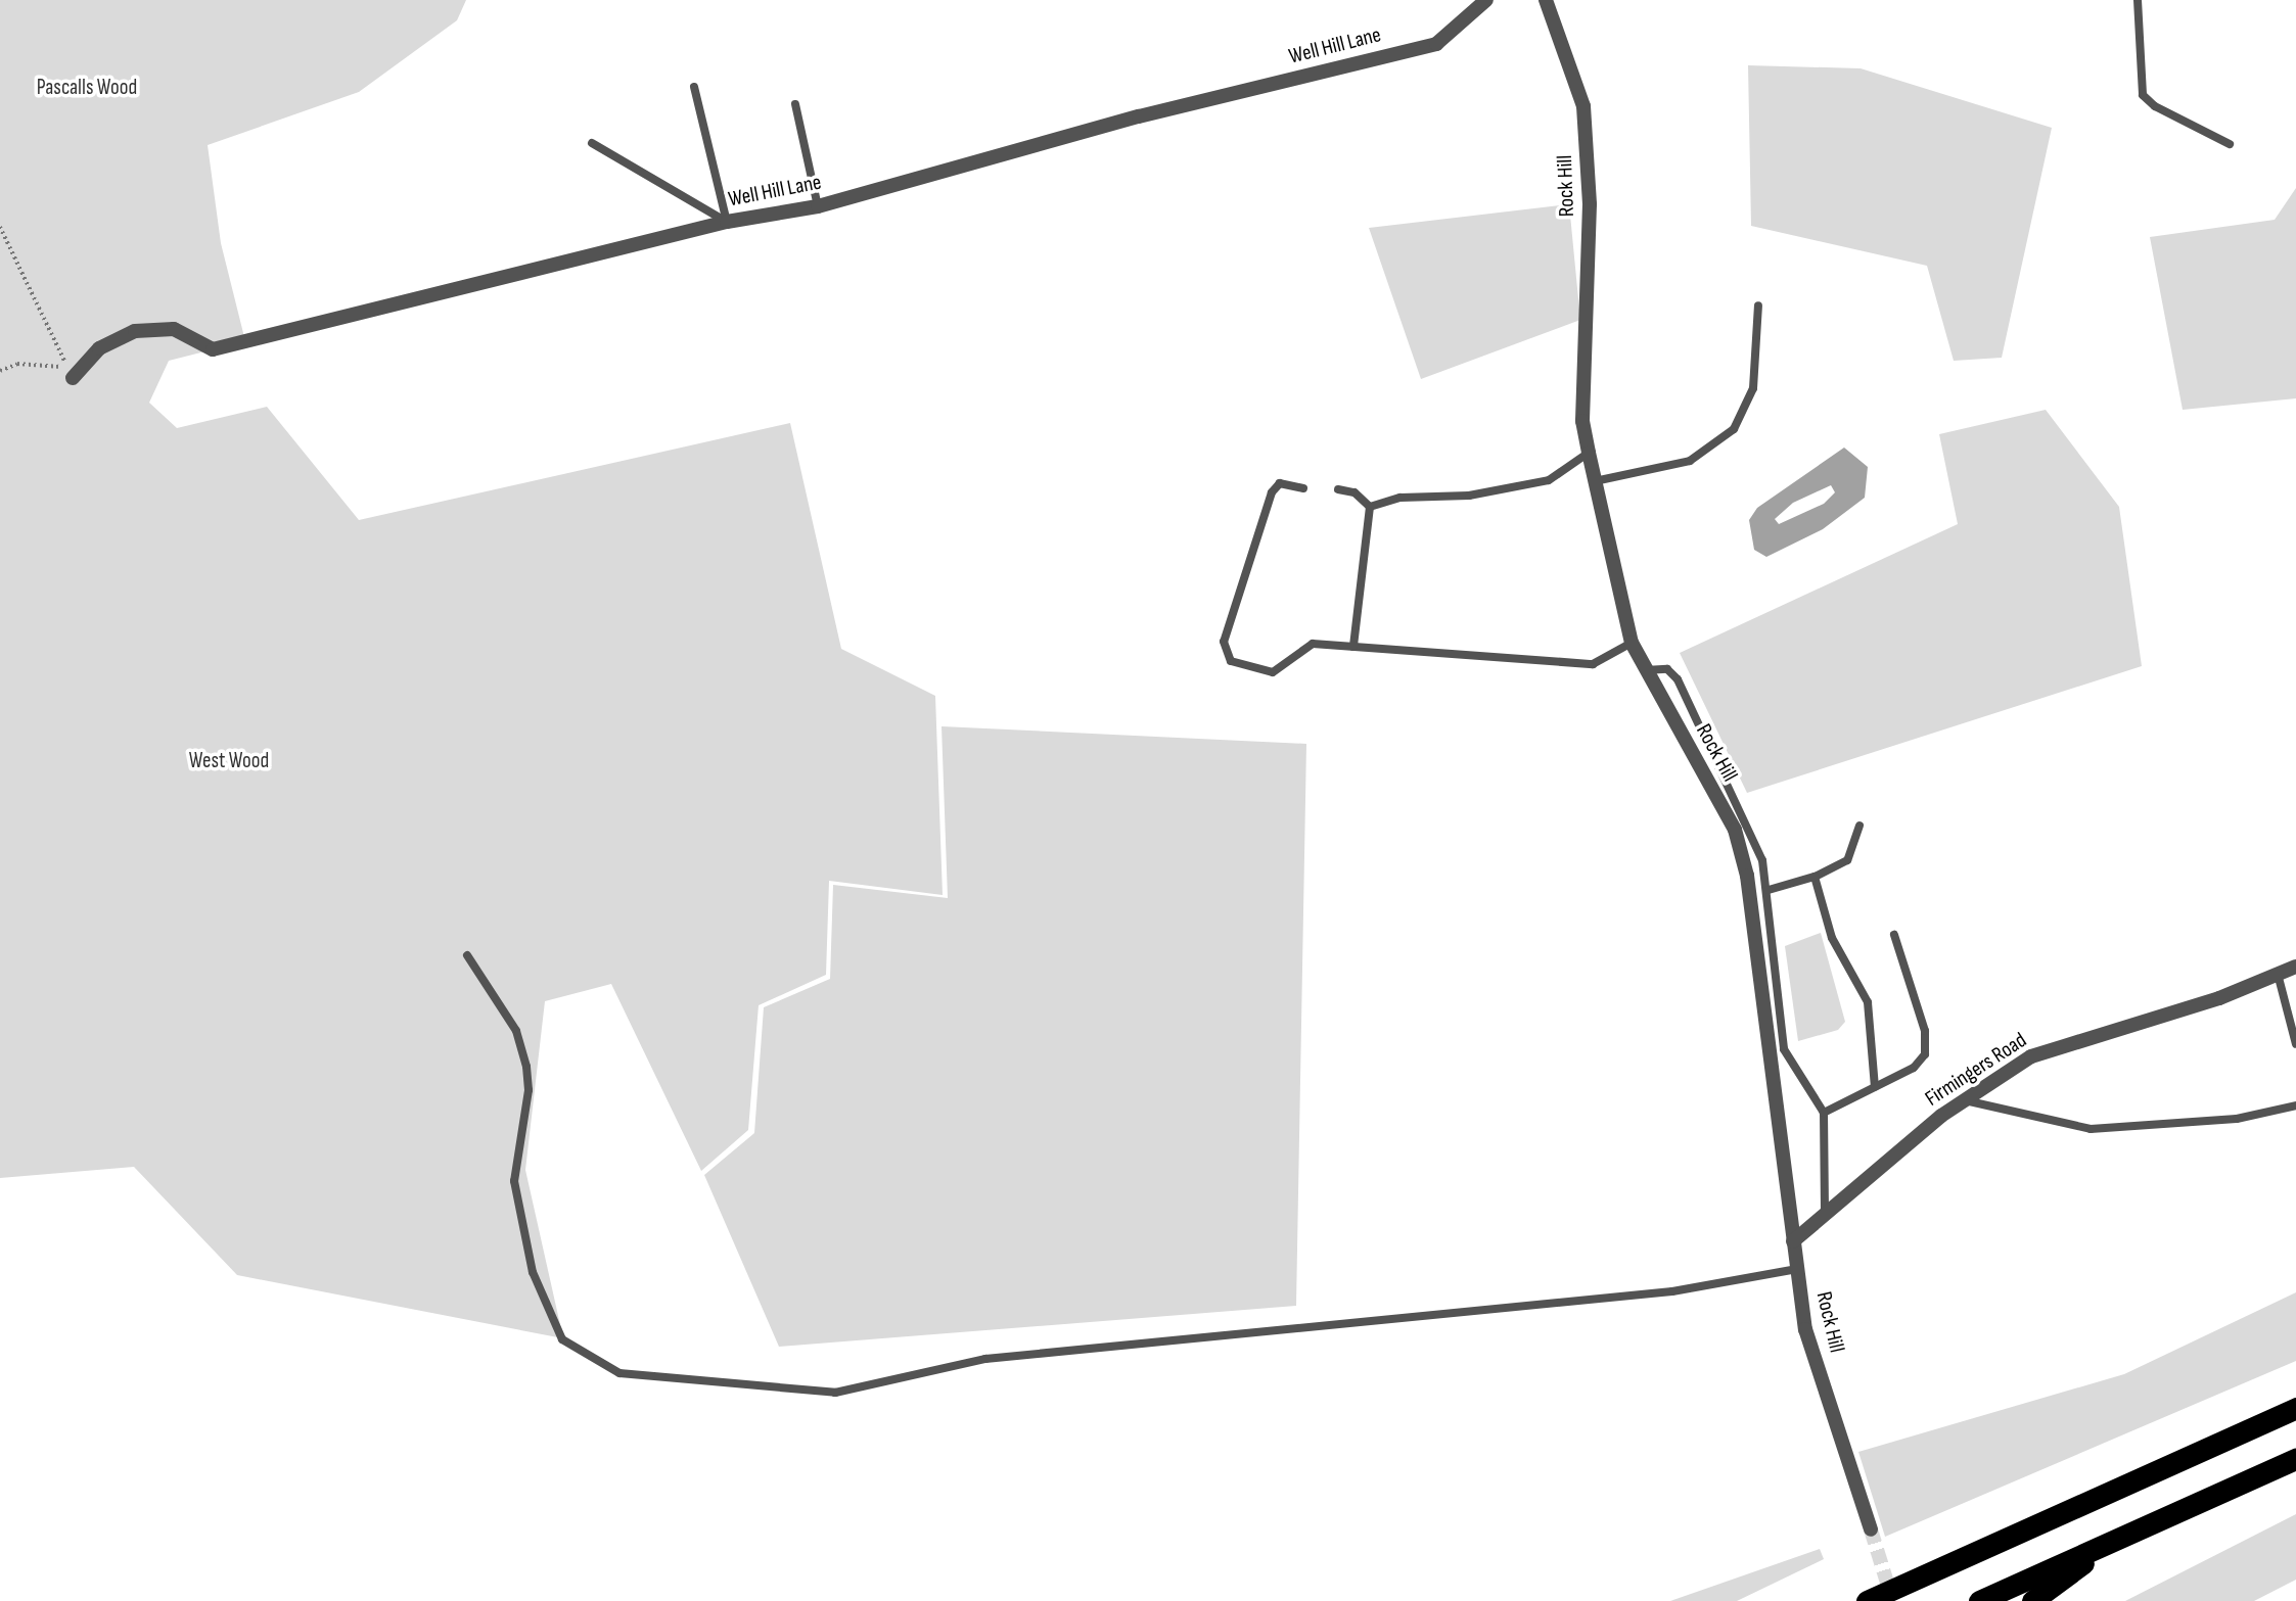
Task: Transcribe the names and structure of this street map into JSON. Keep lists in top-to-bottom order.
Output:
{
  "streets": {
    "street": ["Well Hill Lane", "Rock Hill", "Firmingers Road"]
  },
  "crossings": [
    ["Rock Hill", "Firmingers Road"]
  ],
  "parks": ["Pascalls Wood", "West Wood"]
}
